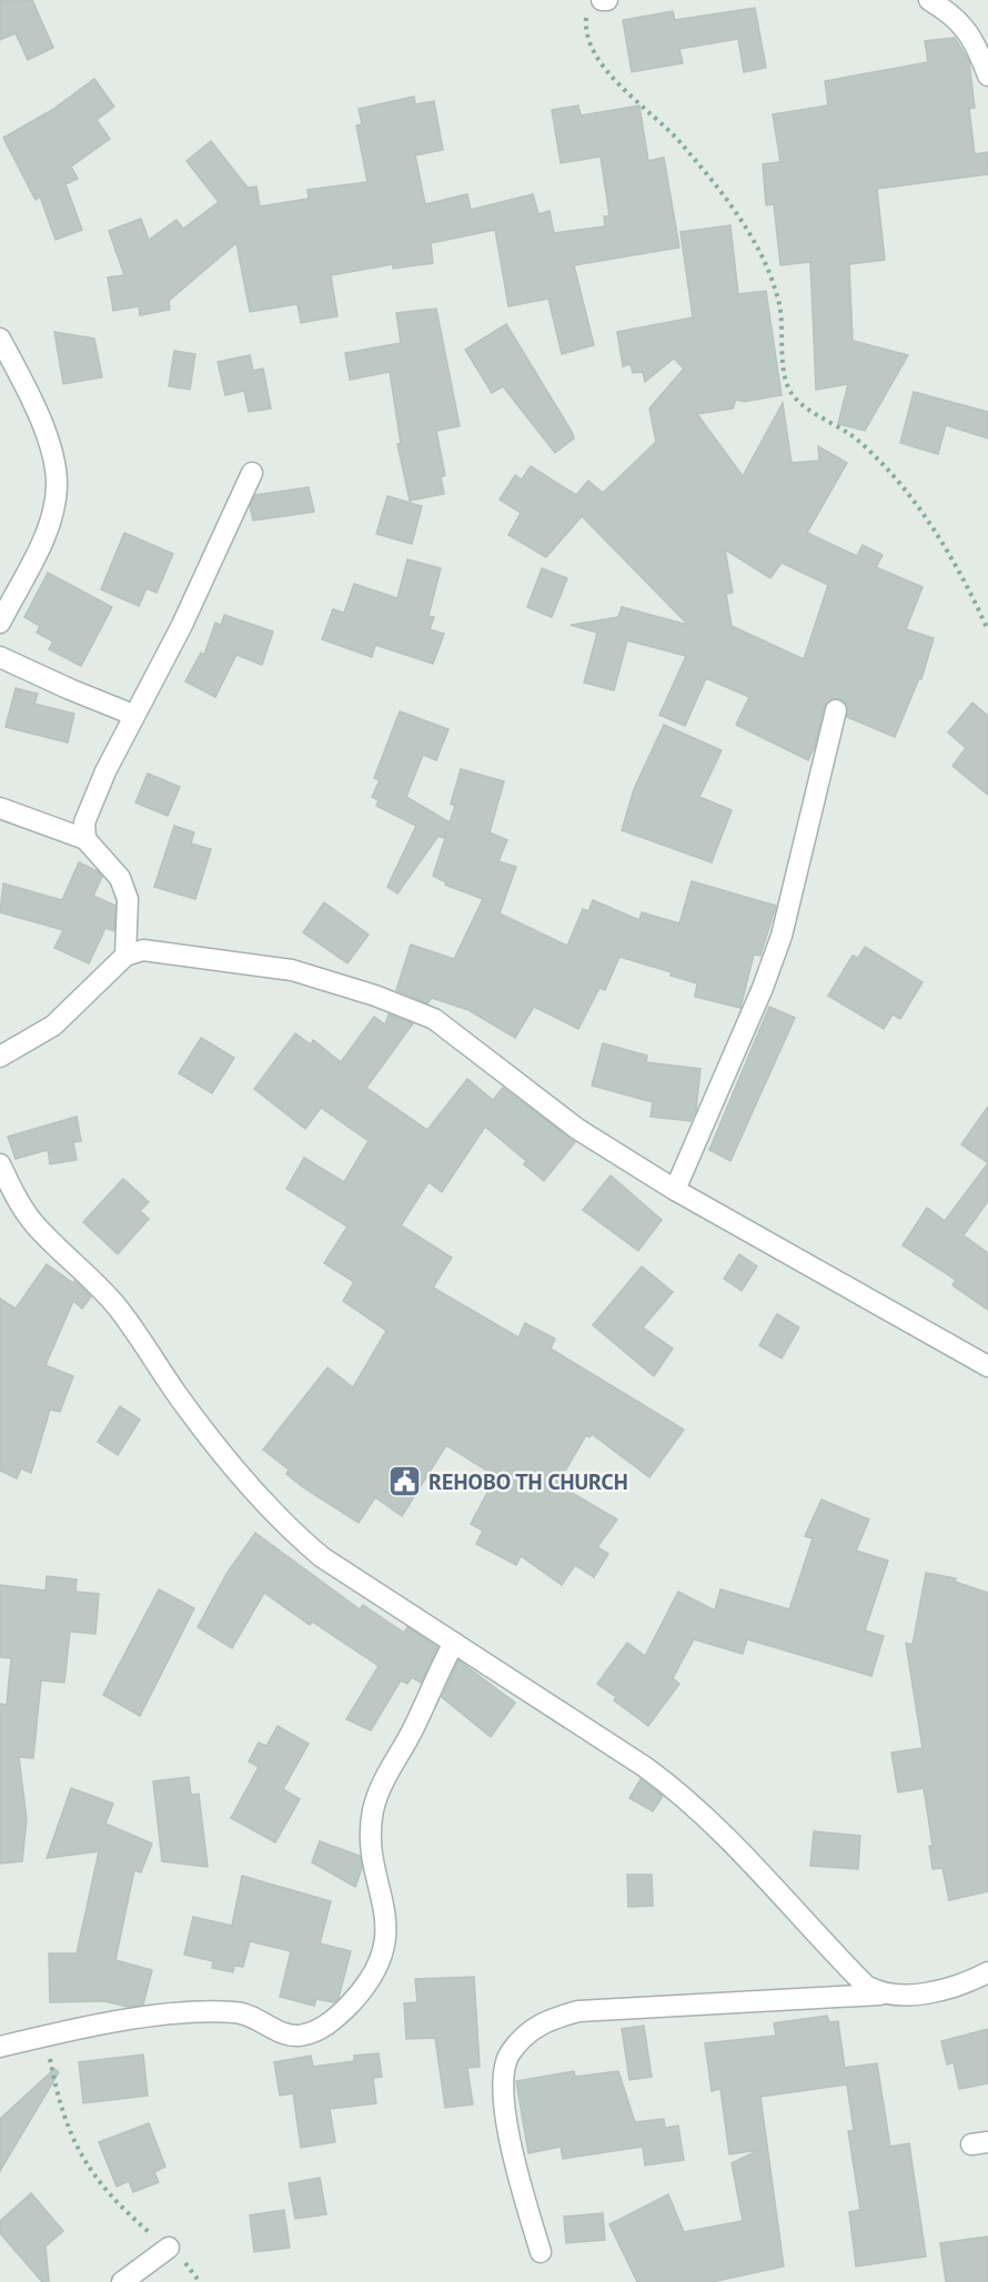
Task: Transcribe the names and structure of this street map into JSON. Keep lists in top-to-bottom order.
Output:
{
  "places": {
    "public building": ["REHOBO TH CHURCH"]
  }
}
